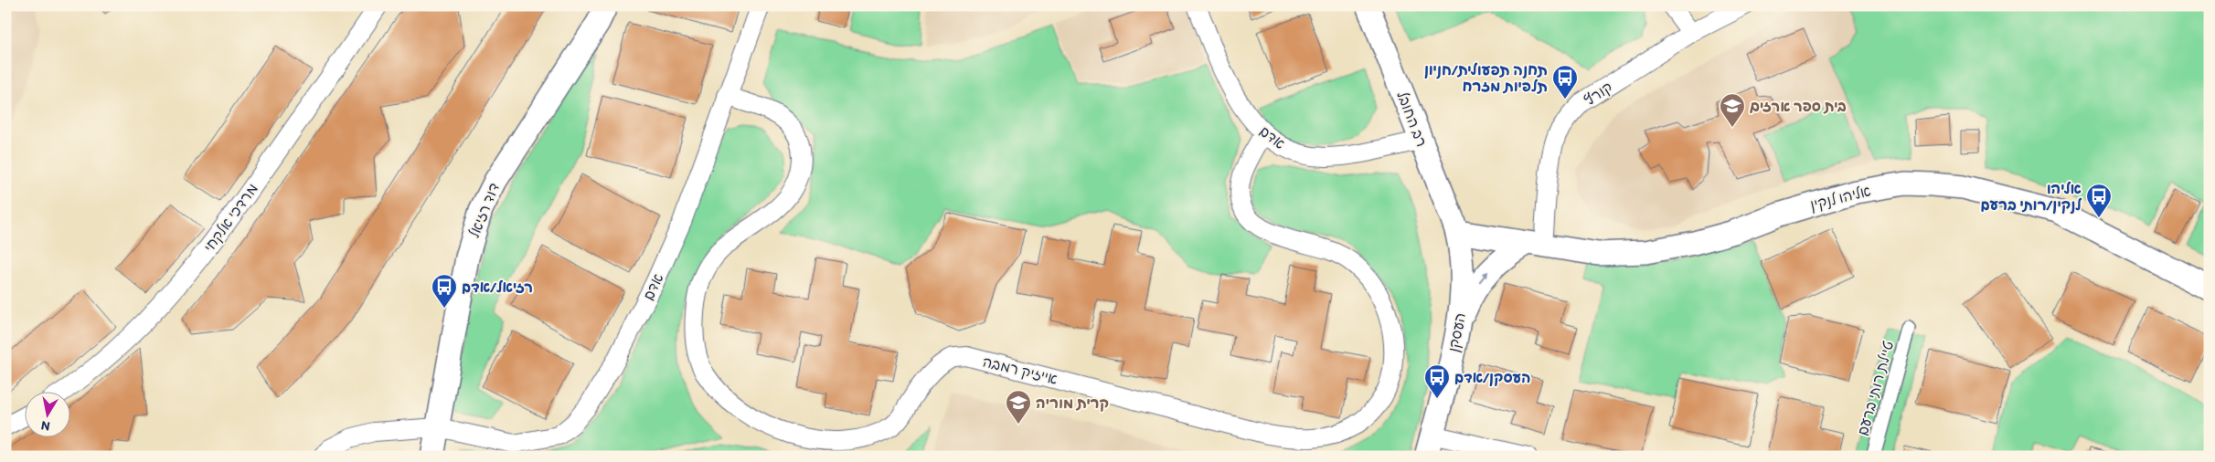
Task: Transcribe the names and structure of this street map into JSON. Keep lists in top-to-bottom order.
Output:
{
  "streets": {
    "street": [
      "קורץ",
      "רב החובל",
      "אדם",
      "אליהו לנקין",
      "דוד רזיאל",
      "מרדכי אלקחי",
      "העסקן",
      "אייזיק רמבה",
      "טיילת רותי ברעם"
    ]
  },
  "crossings": [
    ["קורץ", "אליהו לנקין"],
    ["רב החובל", "אדם"],
    ["רב החובל", "אליהו לנקין"],
    ["רב החובל", "העסקן"],
    ["אדם", "דוד רזיאל"],
    ["אדם", "אייזיק רמבה"],
    ["אליהו לנקין", "העסקן"]
  ],
  "places": {
    "bus stop": [
      "תחנה תפעולית/חניון תלפיות מזרח",
      "אליהו לנקין/רותי ברעם",
      "רזיאל/אדם",
      "העסקן/אדם"
    ],
    "school or university": ["בית ספר ארזים", "קרית מוריה"]
  },
  "north": "bottom"
}
